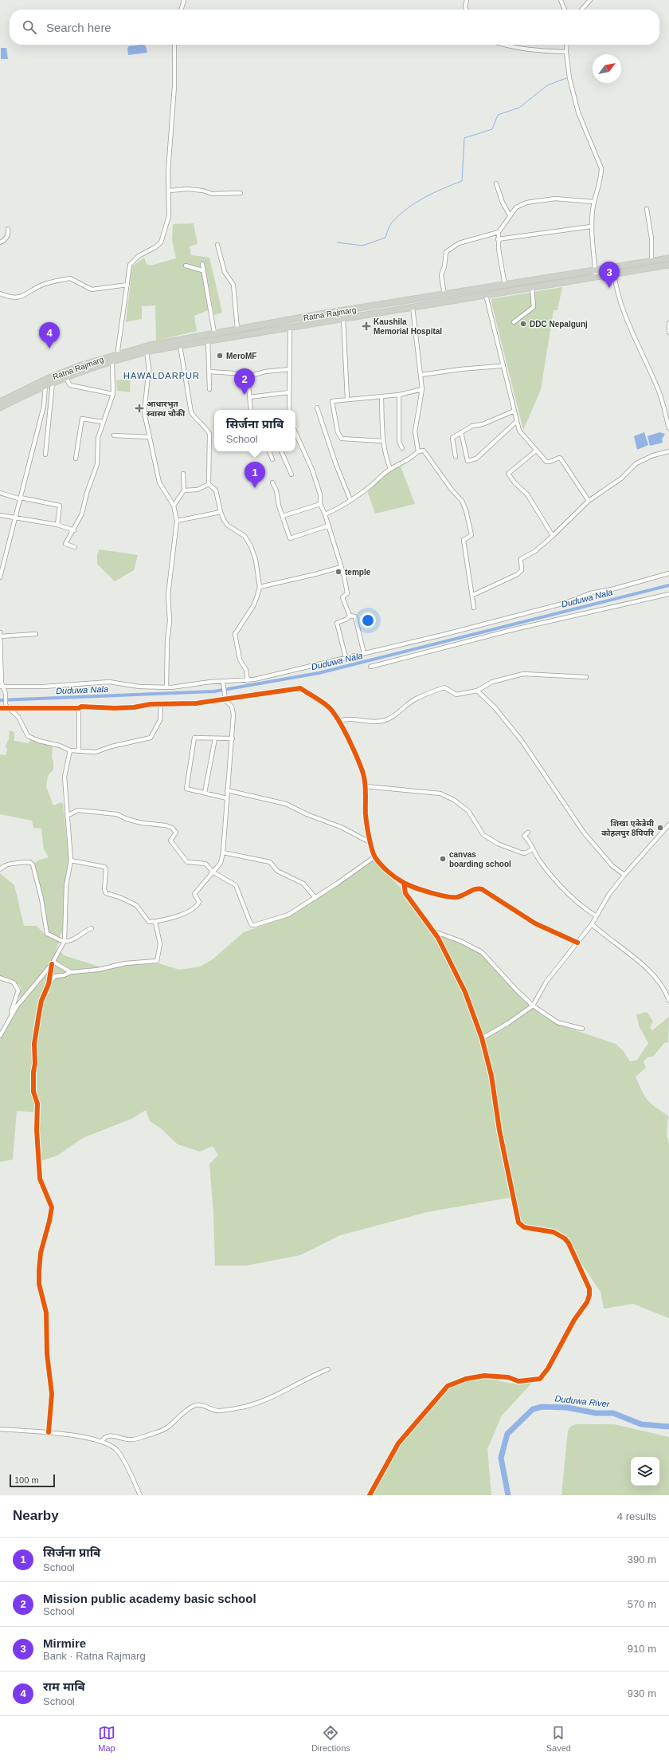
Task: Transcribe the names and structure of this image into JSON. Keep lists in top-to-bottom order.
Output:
{
  "streets": {
    "highway": ["Ratna Rajmarg"]
  },
  "districts": ["HAWALDARPUR"],
  "water": ["Duduwa Nala", "Duduwa River"],
  "places": {
    "other": [
      "DDC Nepalgunj",
      "MeroMF",
      "temple",
      "शिखा एकेडेमी कोहलपुर 8पिपरि",
      "canvas boarding school"
    ],
    "health": ["Kaushila Memorial Hospital", "आधारभुत स्वास्थ चौकी"]
  },
  "scale_bar": "100 m",
  "north": "top right",
  "page": {
    "search": "Search here",
    "pins": [
      "3",
      "4",
      "2",
      "1"
    ],
    "popup": ["सिर्जना प्राबि", "School"],
    "scale": "100 m",
    "heading": ["Nearby", "4 results"],
    "list": [
      {
        "mark": "1",
        "name": "सिर्जना प्राबि",
        "note": "School",
        "value": "390 m"
      },
      {
        "mark": "2",
        "name": "Mission public academy basic school",
        "note": "School",
        "value": "570 m"
      },
      {
        "mark": "3",
        "name": "Mirmire",
        "note": "Bank · Ratna Rajmarg",
        "value": "910 m"
      },
      {
        "mark": "4",
        "name": "राम माबि",
        "note": "School",
        "value": "930 m"
      }
    ],
    "nav": ["Map", "Directions", "Saved"]
  }
}
